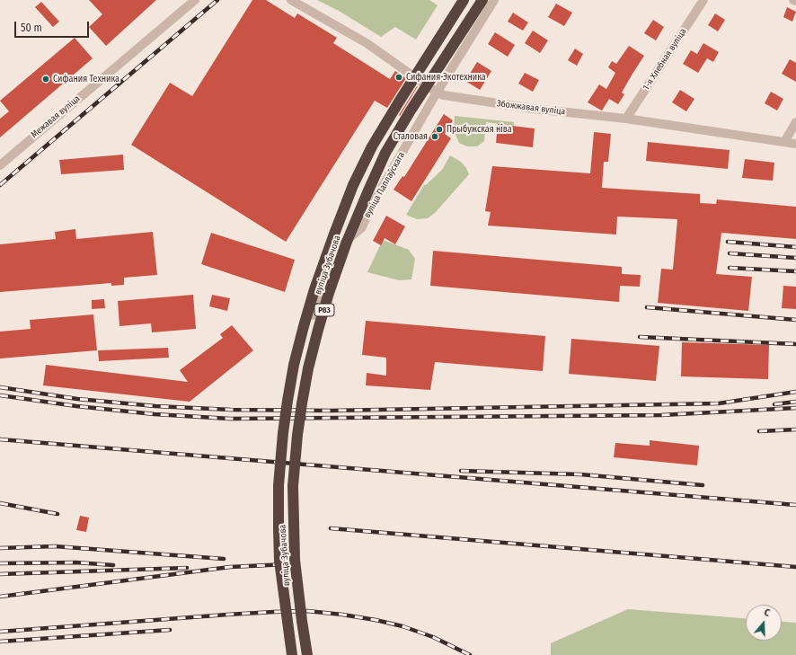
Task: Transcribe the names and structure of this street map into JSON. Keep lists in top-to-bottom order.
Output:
{
  "streets": {
    "highway": ["вуліца Зубачова", "Р83"],
    "street": [
      "1-я Хлебная вуліца",
      "Збожжавая вуліца",
      "Межавая вуліца",
      "вуліца Паплаўскага"
    ]
  },
  "crossings": [
    ["1-я Хлебная вуліца", "Збожжавая вуліца"],
    ["Збожжавая вуліца", "вуліца Паплаўскага"]
  ],
  "places": [
    "Сифания-Экотехника",
    "Сифания Техника",
    "Прыбужская ніва",
    "Сталовая"
  ],
  "scale_bar": "50 m",
  "north": "top"
}
